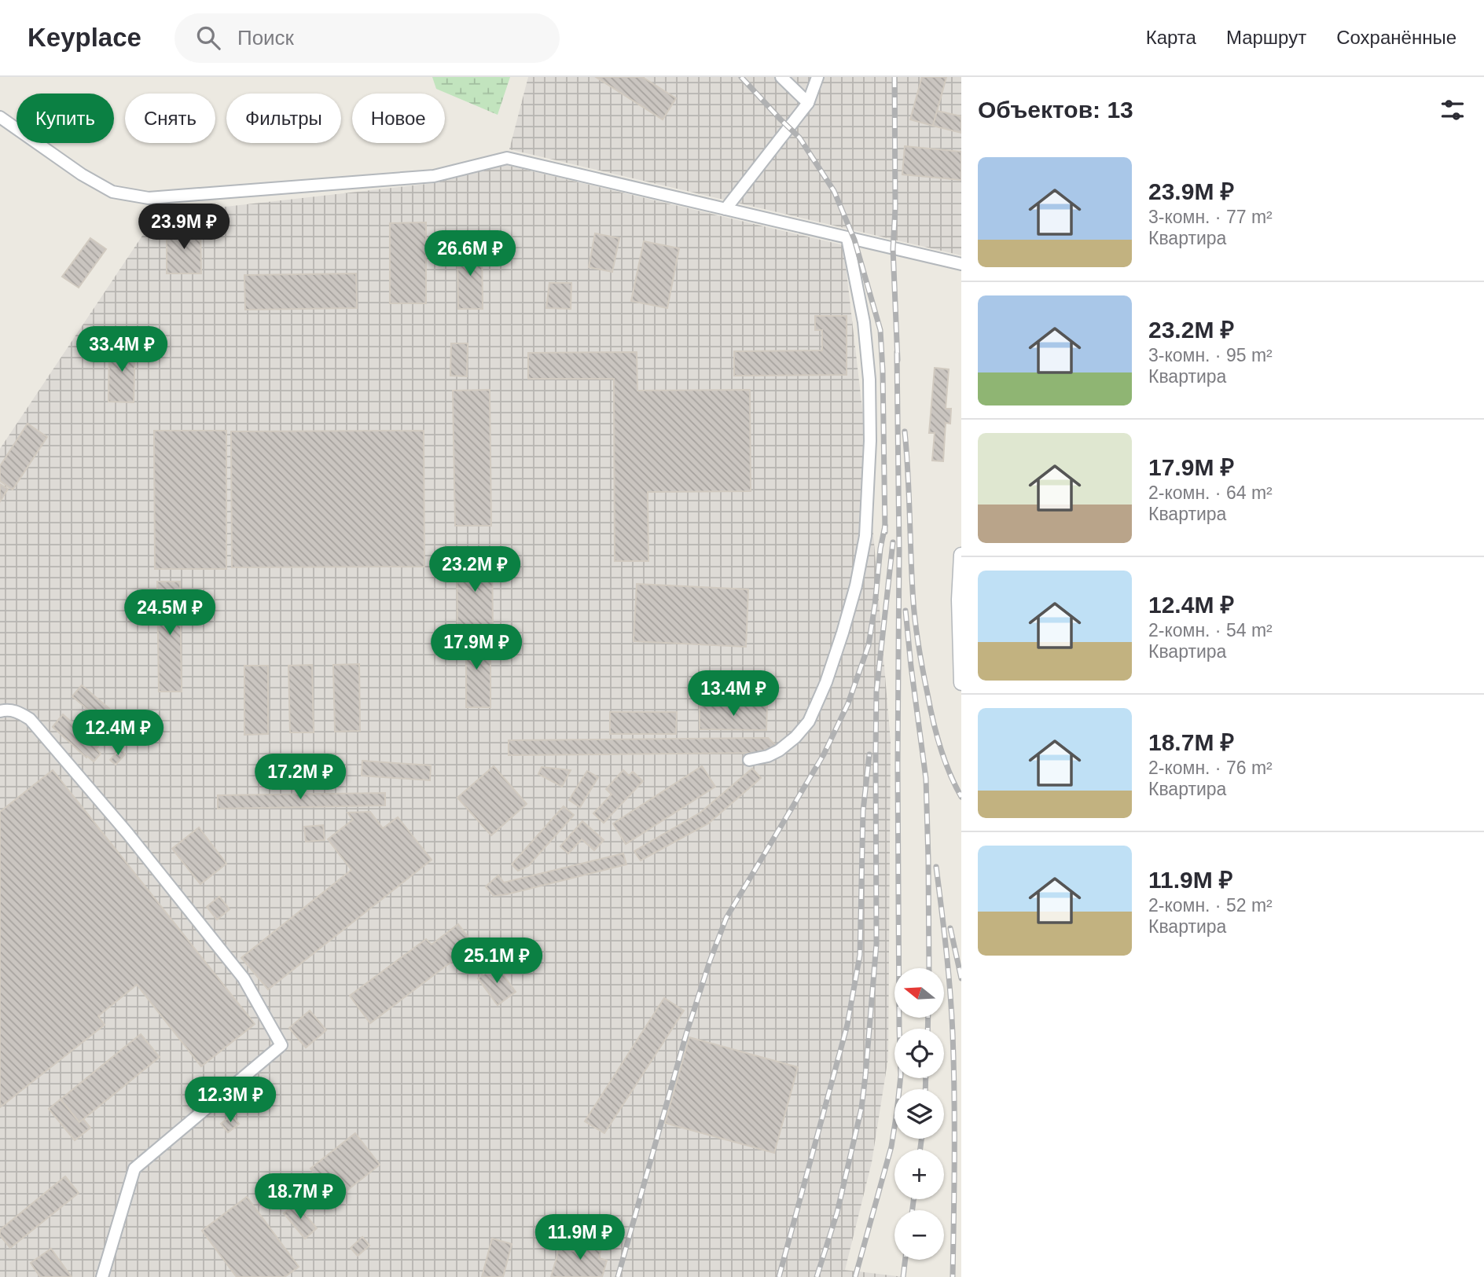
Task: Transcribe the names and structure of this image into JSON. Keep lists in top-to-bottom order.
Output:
{
  "north": "left",
  "page": {
    "header": "Keyplace",
    "search": "Поиск",
    "nav": ["Карта", "Маршрут", "Сохранённые"],
    "heading": "Объектов: 13",
    "chip": [
      "Купить",
      "Снять",
      "Фильтры",
      "Новое"
    ],
    "list": [
      {
        "name": "23.9M ₽",
        "note": "3-комн. · 77 m² · Квартира"
      },
      {
        "name": "23.2M ₽",
        "note": "3-комн. · 95 m² · Квартира"
      },
      {
        "name": "17.9M ₽",
        "note": "2-комн. · 64 m² · Квартира"
      },
      {
        "name": "12.4M ₽",
        "note": "2-комн. · 54 m² · Квартира"
      },
      {
        "name": "18.7M ₽",
        "note": "2-комн. · 76 m² · Квартира"
      },
      {
        "name": "11.9M ₽",
        "note": "2-комн. · 52 m² · Квартира"
      }
    ],
    "price": [
      "23.9M ₽",
      "26.6M ₽",
      "33.4M ₽",
      "23.2M ₽",
      "24.5M ₽",
      "17.9M ₽",
      "13.4M ₽",
      "12.4M ₽",
      "17.2M ₽",
      "25.1M ₽",
      "12.3M ₽",
      "18.7M ₽",
      "11.9M ₽"
    ],
    "map_buttons": ["+", "−"]
  }
}
